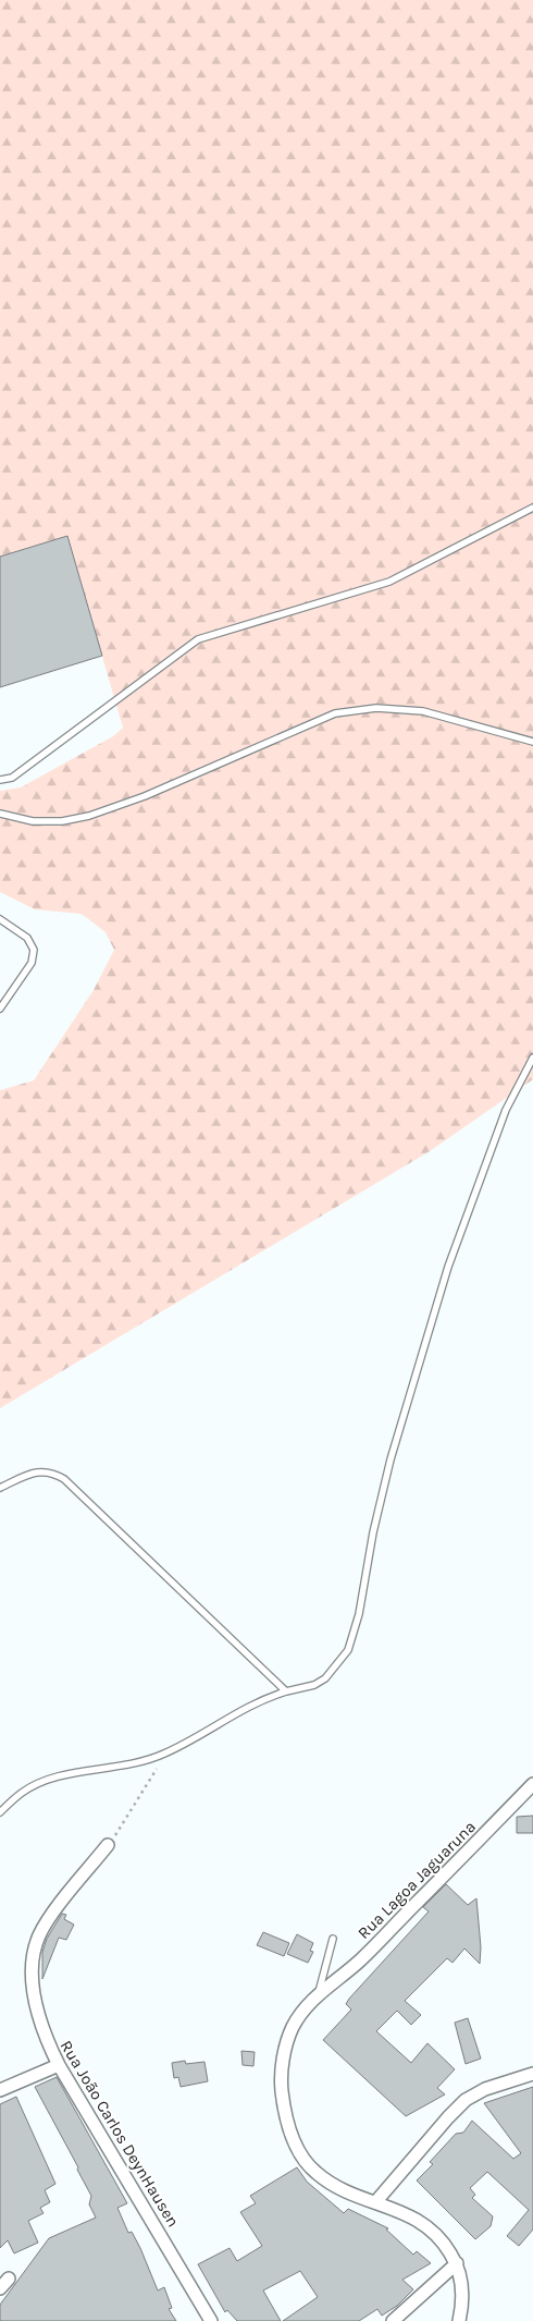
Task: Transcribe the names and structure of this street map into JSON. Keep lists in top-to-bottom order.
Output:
{
  "streets": {
    "street": ["Rua Lagoa Jaguaruna", "Rua João Carlos DeynHausen"]
  }
}
